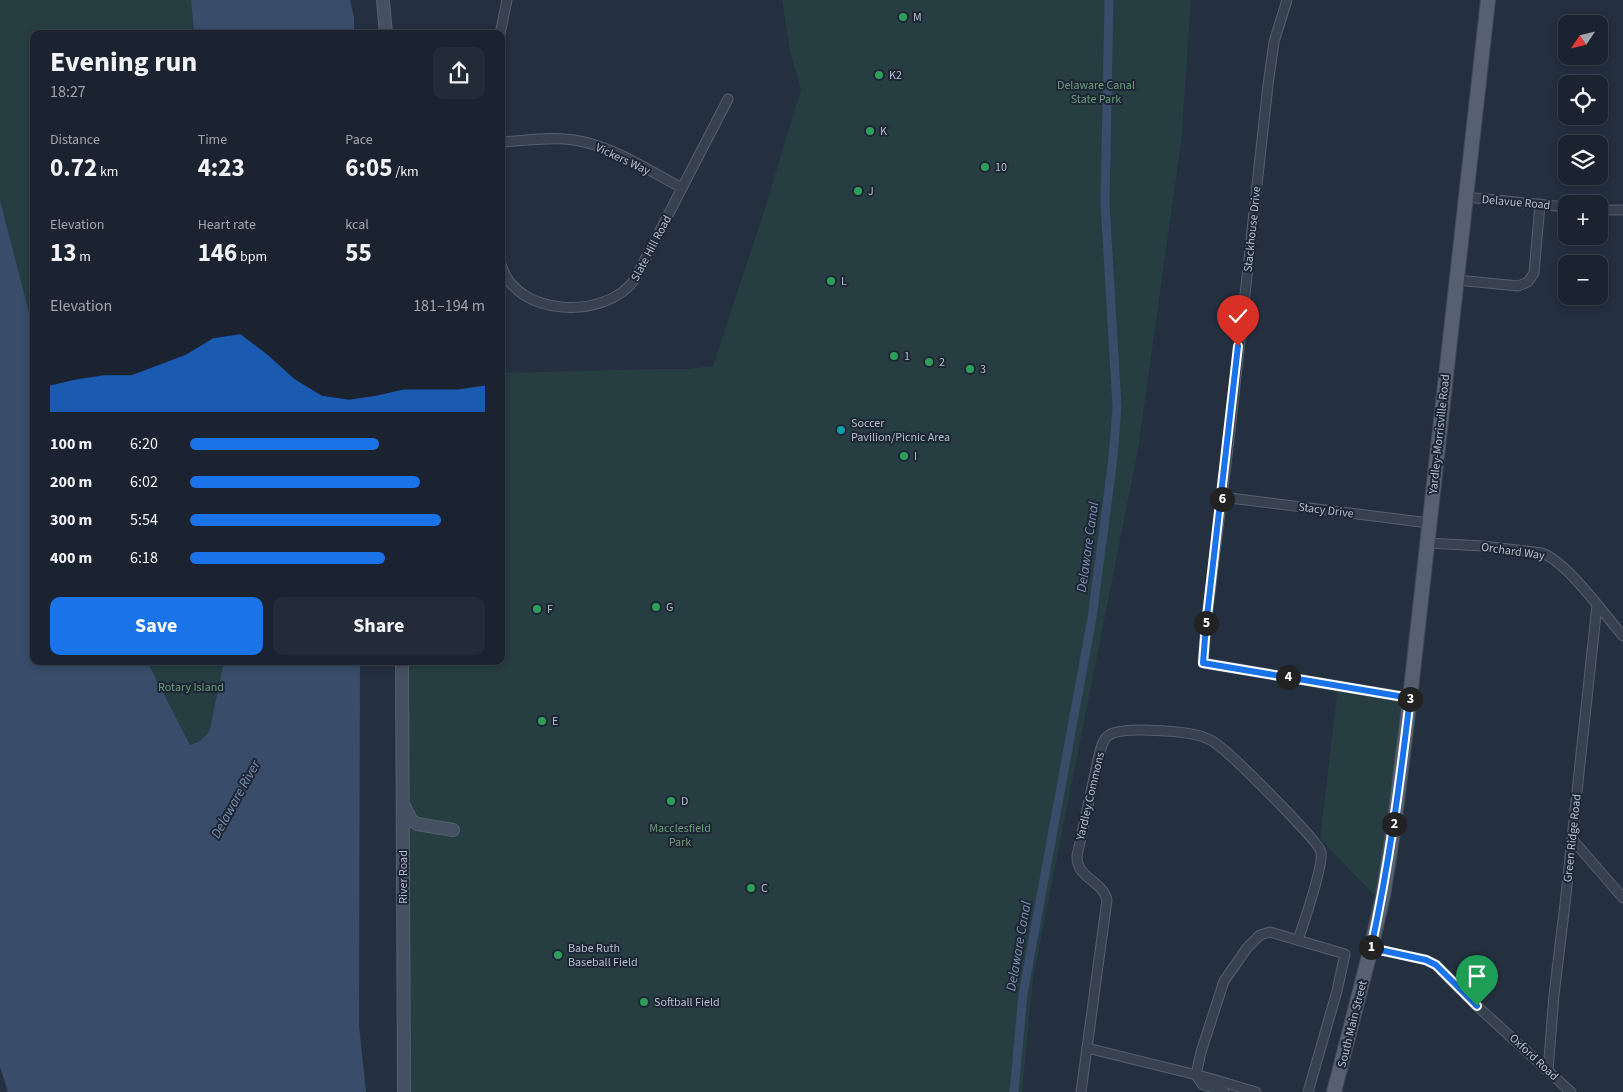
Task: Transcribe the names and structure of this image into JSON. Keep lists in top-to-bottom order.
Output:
{
  "streets": {
    "main road": ["Yardley-Morrisville Road", "River Road", "South Main Street"],
    "street": [
      "Vickers Way",
      "Delavue Road",
      "Stackhouse Drive",
      "Slate Hill Road",
      "Stacy Drive",
      "Orchard Way",
      "Yardley Commons",
      "Green Ridge Road",
      "Oxford Road"
    ]
  },
  "crossings": [
    ["Vickers Way", "Slate Hill Road"],
    ["Delavue Road", "Yardley-Morrisville Road"],
    ["Stackhouse Drive", "Yardley-Morrisville Road"],
    ["Stackhouse Drive", "Stacy Drive"],
    ["Yardley-Morrisville Road", "Stacy Drive"],
    ["Yardley-Morrisville Road", "Orchard Way"],
    ["Yardley-Morrisville Road", "South Main Street"],
    ["Orchard Way", "Green Ridge Road"],
    ["Green Ridge Road", "Oxford Road"],
    ["South Main Street", "Oxford Road"]
  ],
  "water": ["Delaware Canal", "Delaware River"],
  "parks": ["Delaware Canal State Park", "Rotary Island", "Macclesfield Park"],
  "places": [
    "M",
    "K2",
    "K",
    "10",
    "J",
    "L",
    "1",
    "2",
    "3",
    "Soccer Pavilion/Picnic Area",
    "I",
    "G",
    "F",
    "E",
    "D",
    "C",
    "Babe Ruth Baseball Field",
    "Softball Field"
  ],
  "north": "bottom left",
  "page": {
    "map_buttons": ["+", "−"],
    "heading": ["Evening run", "18:27"],
    "stats": [
      ["Distance", "0.72 km"],
      ["Time", "4:23"],
      ["Pace", "6:05 /km"],
      ["Elevation", "13 m"],
      ["Heart rate", "146 bpm"],
      ["kcal", "55"]
    ],
    "chart": ["Elevation", "181–194 m"],
    "list": [
      {
        "name": "100 m",
        "note": "6:20"
      },
      {
        "name": "200 m",
        "note": "6:02"
      },
      {
        "name": "300 m",
        "note": "5:54"
      },
      {
        "name": "400 m",
        "note": "6:18"
      }
    ],
    "pins": [
      "6",
      "5",
      "4",
      "3",
      "2",
      "1"
    ],
    "buttons": ["Save", "Share"]
  }
}
